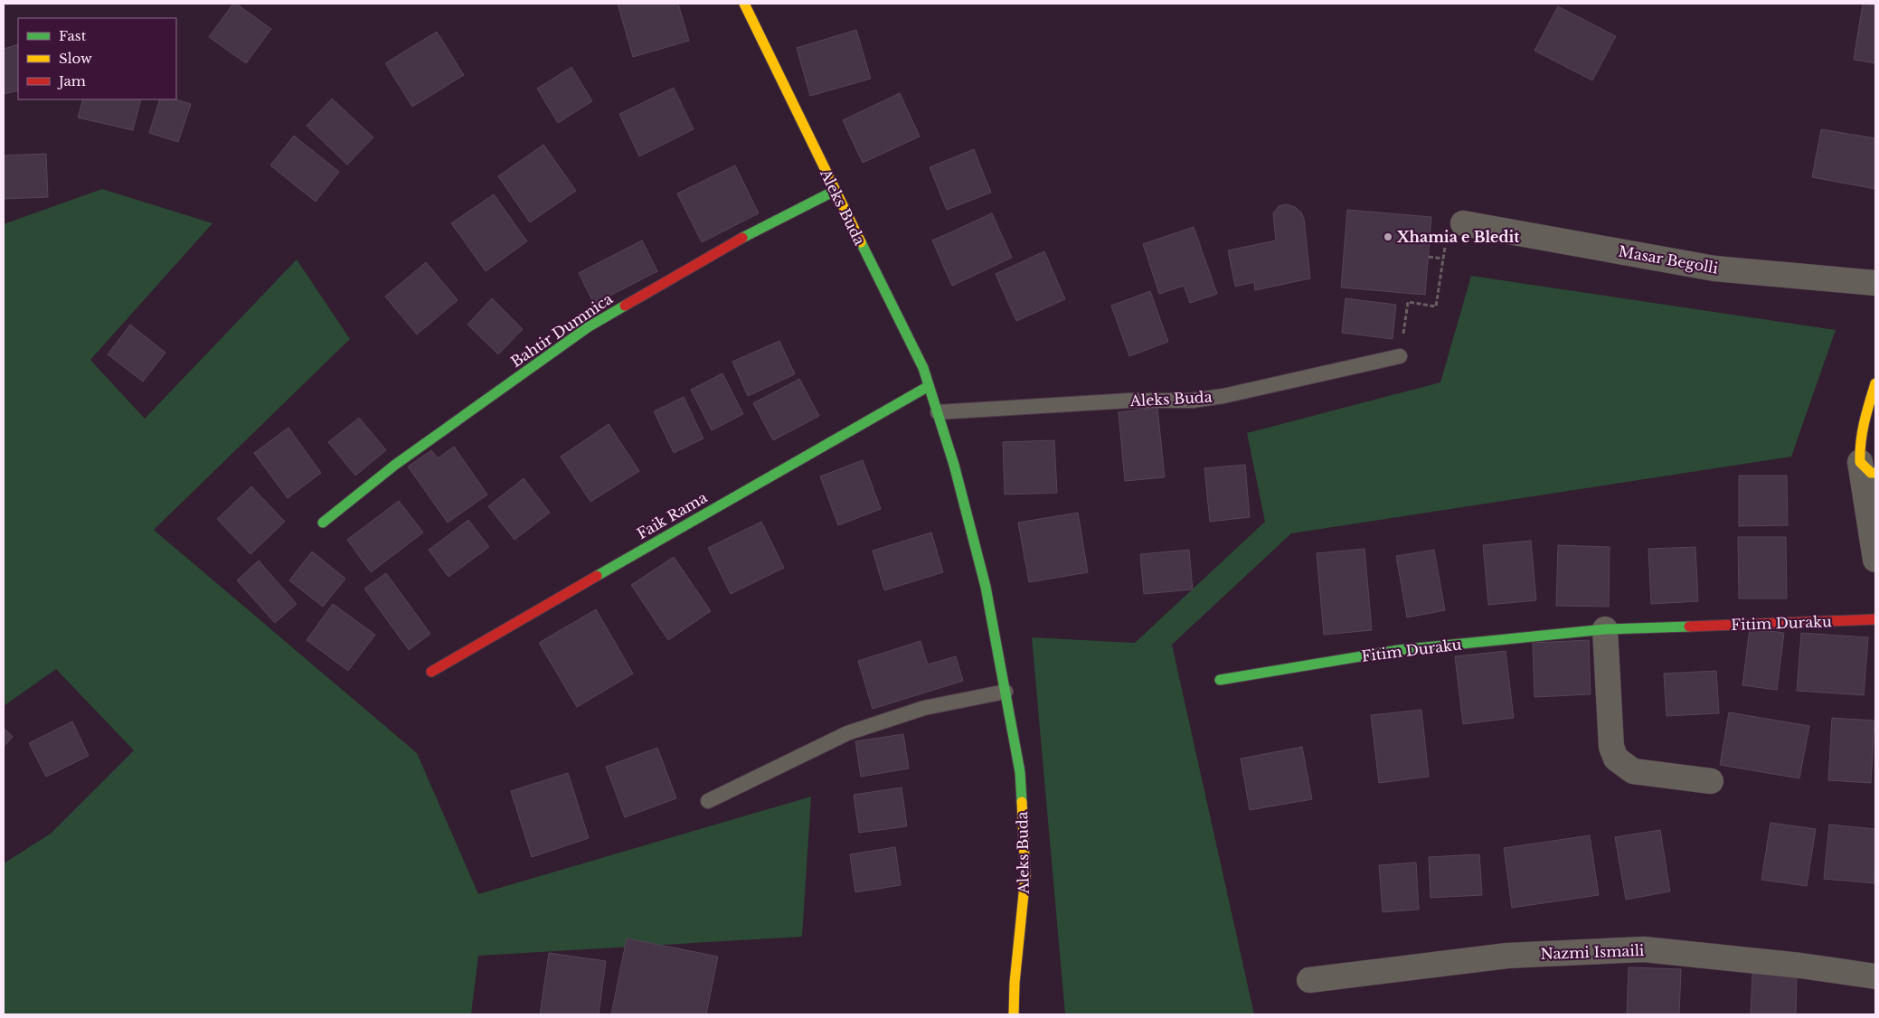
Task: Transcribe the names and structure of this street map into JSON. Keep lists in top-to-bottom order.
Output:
{
  "streets": {
    "street": [
      "Aleks Buda",
      "Masar Begolli",
      "Bahtir Dumnica",
      "Faik Rama",
      "Fitim Duraku",
      "Nazmi Ismaili"
    ]
  },
  "crossings": [
    ["Aleks Buda", "Bahtir Dumnica"],
    ["Aleks Buda", "Faik Rama"]
  ],
  "places": ["Xhamia e Bledit"],
  "legend": ["Fast", "Slow", "Jam"]
}
